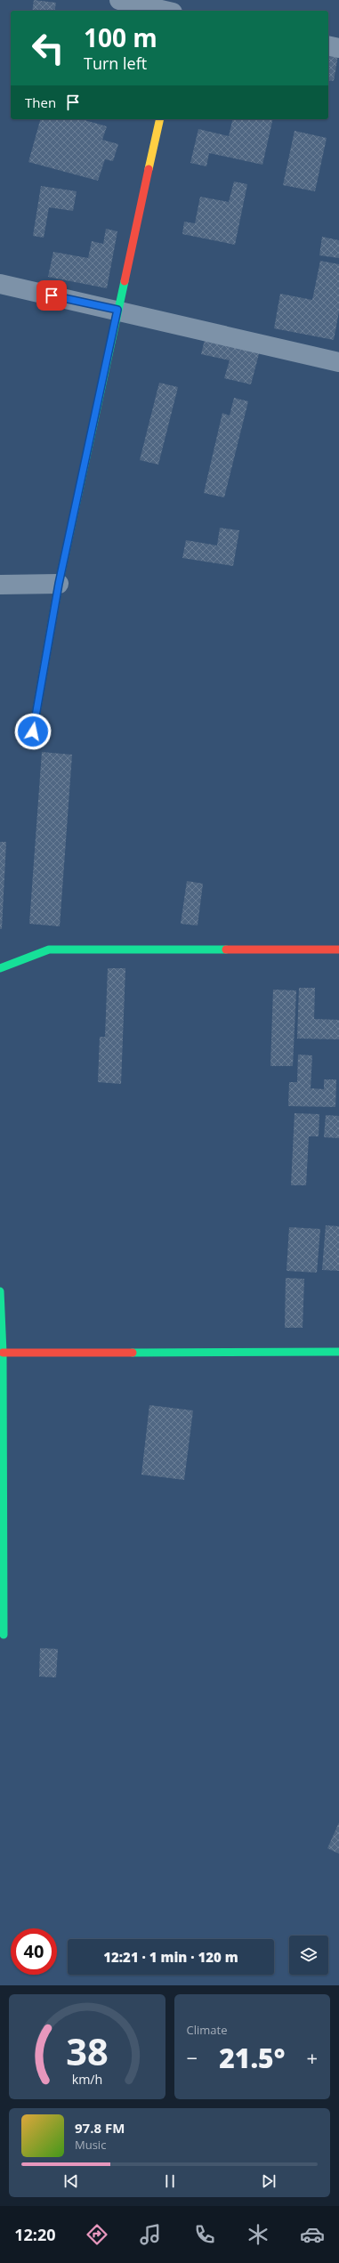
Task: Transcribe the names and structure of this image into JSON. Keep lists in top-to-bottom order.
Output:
{
  "page": {
    "turn": ["100 m", "Turn left"],
    "then": "Then",
    "limit": "40",
    "trip": "12:21 · 1 min · 120 m",
    "tile": "Climate",
    "heat": ["−", "21.5°", "+"],
    "song": ["97.8 FM", "Music"],
    "tabs": "12:20",
    "gauge": ["38", "km/h"]
  }
}
